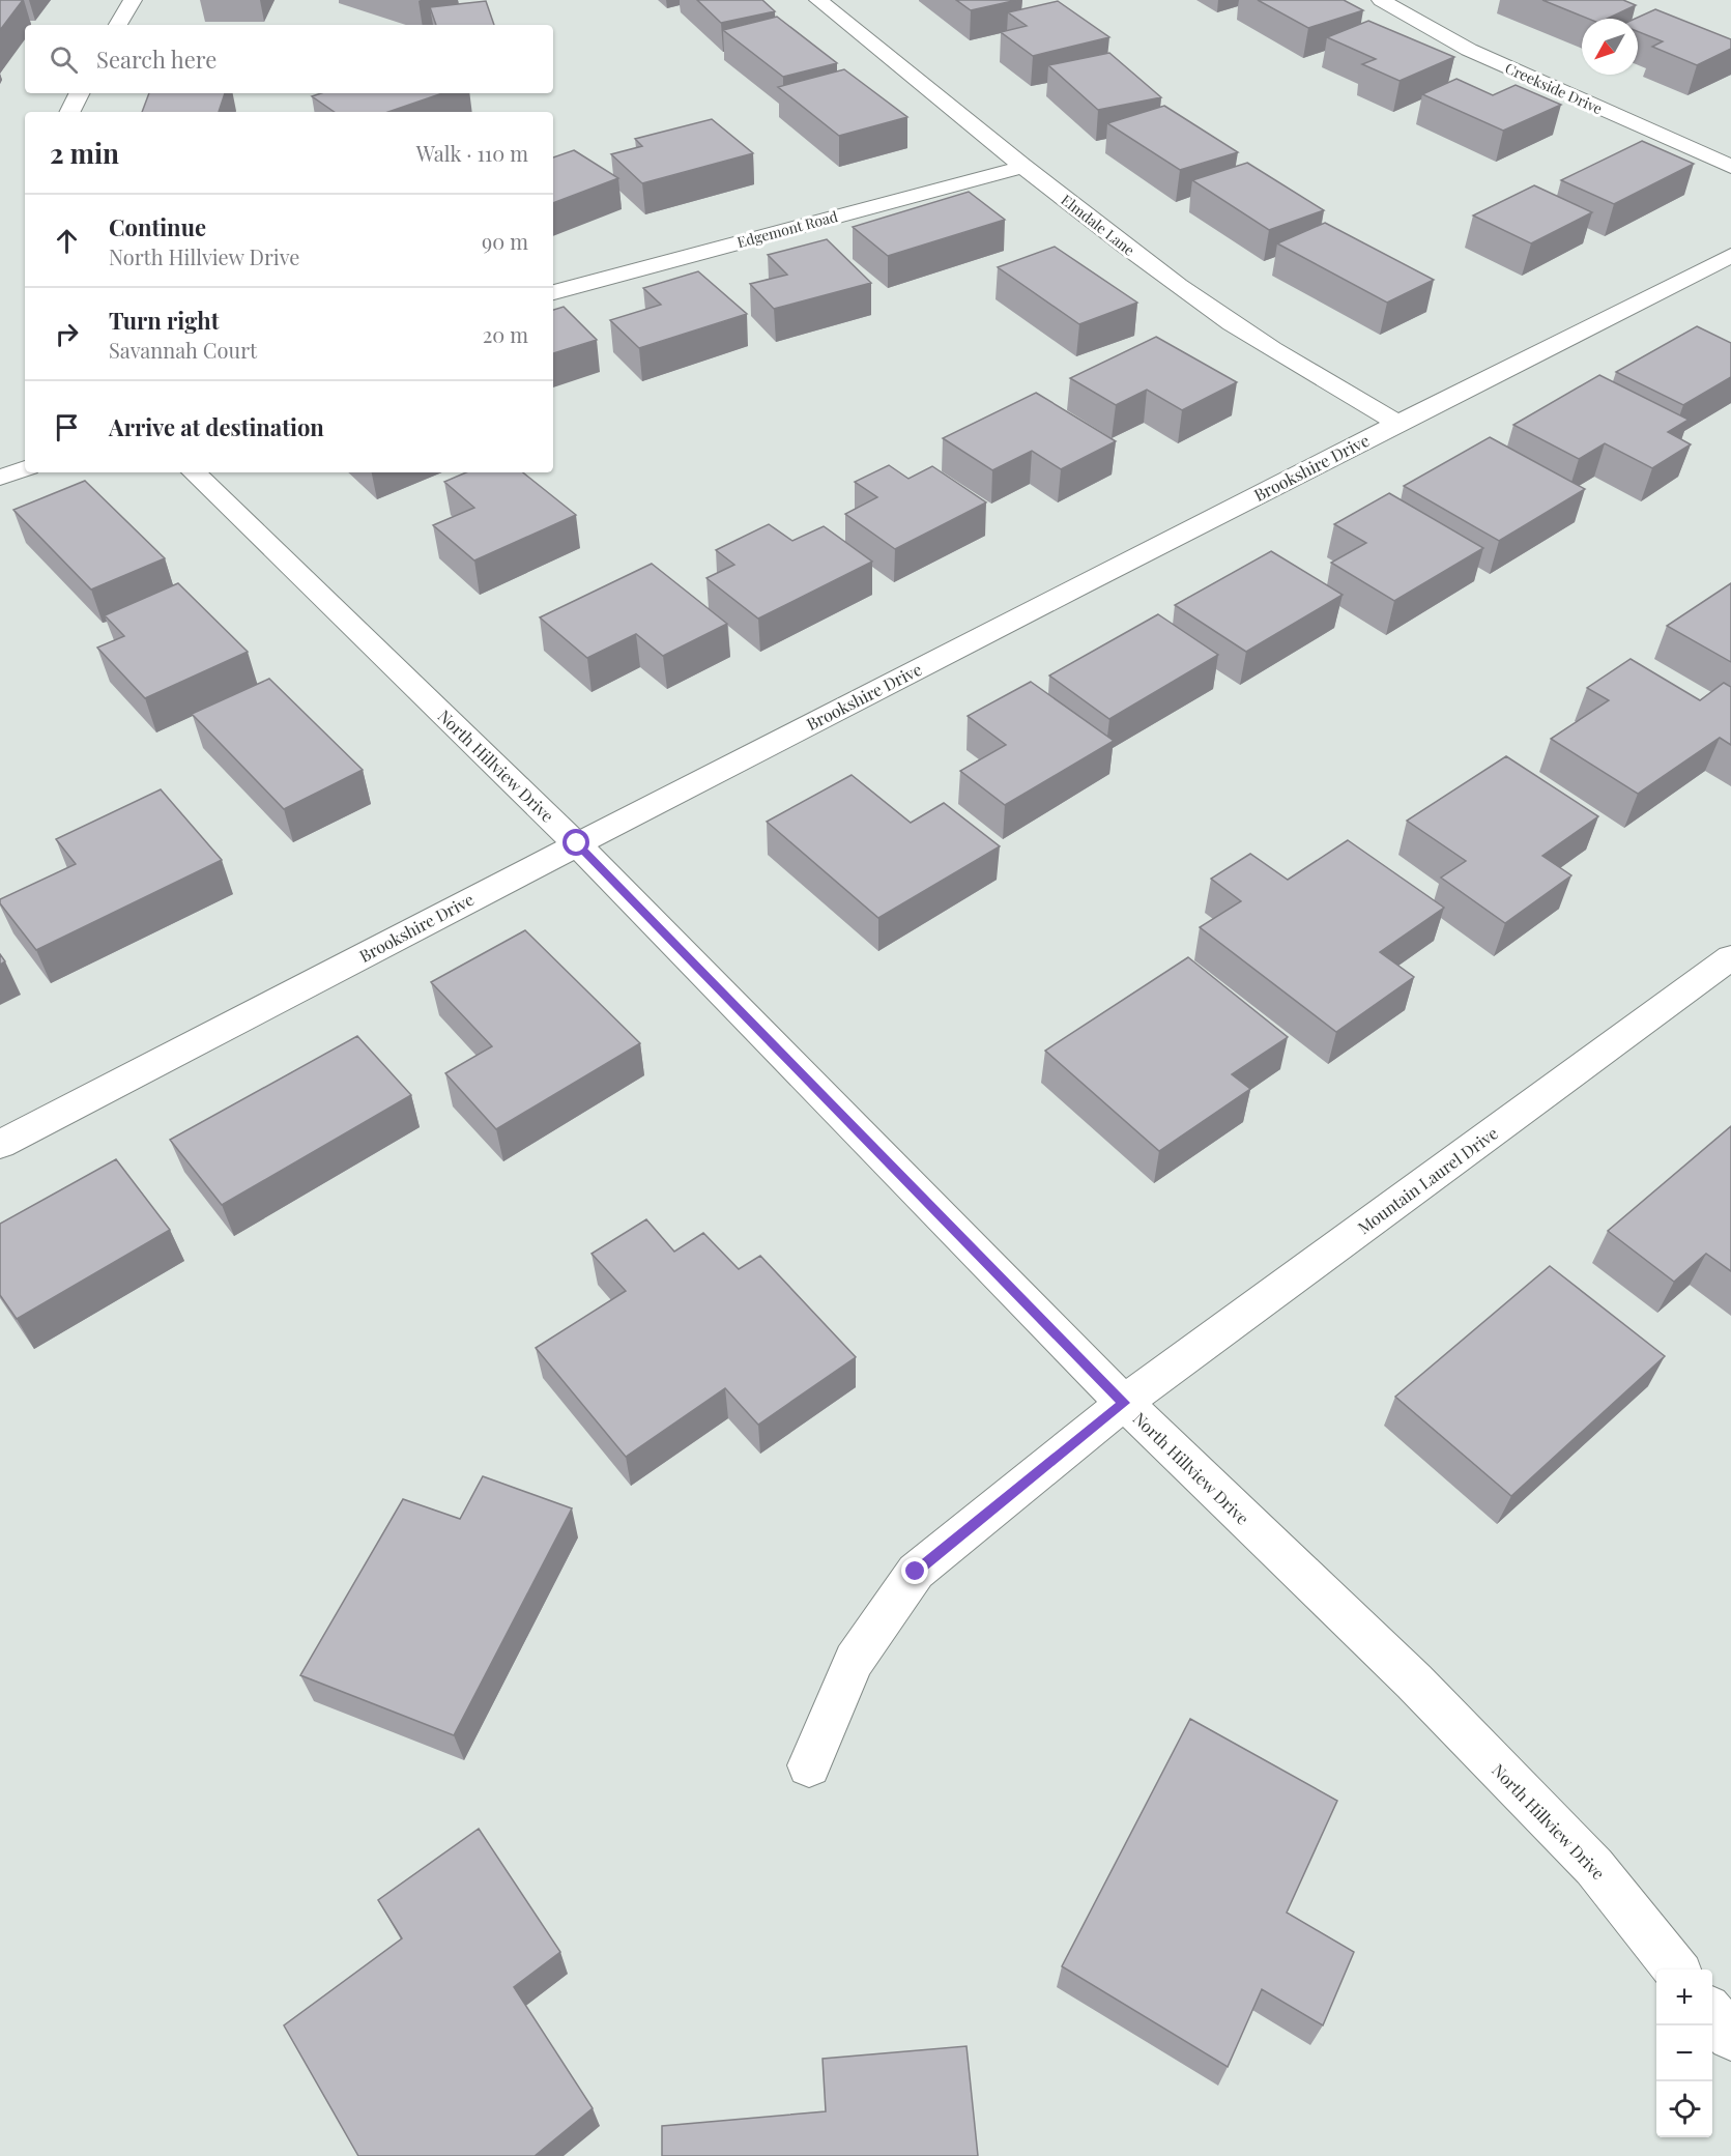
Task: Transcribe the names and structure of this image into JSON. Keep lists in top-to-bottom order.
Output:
{
  "streets": {
    "street": [
      "Creekside Drive",
      "Elmdale Lane",
      "Edgemont Road",
      "Brookshire Drive",
      "North Hillview Drive",
      "Mountain Laurel Drive"
    ]
  },
  "crossings": [
    ["Elmdale Lane", "Edgemont Road"],
    ["Elmdale Lane", "Brookshire Drive"],
    ["Brookshire Drive", "North Hillview Drive"],
    ["North Hillview Drive", "Mountain Laurel Drive"]
  ],
  "north": "bottom left",
  "page": {
    "search": "Search here",
    "heading": ["2 min", "Walk · 110 m"],
    "list": [
      ["Continue", "North Hillview Drive", "90 m"],
      ["Turn right", "Savannah Court", "20 m"],
      "Arrive at destination"
    ],
    "map_buttons": ["+", "−"]
  }
}
